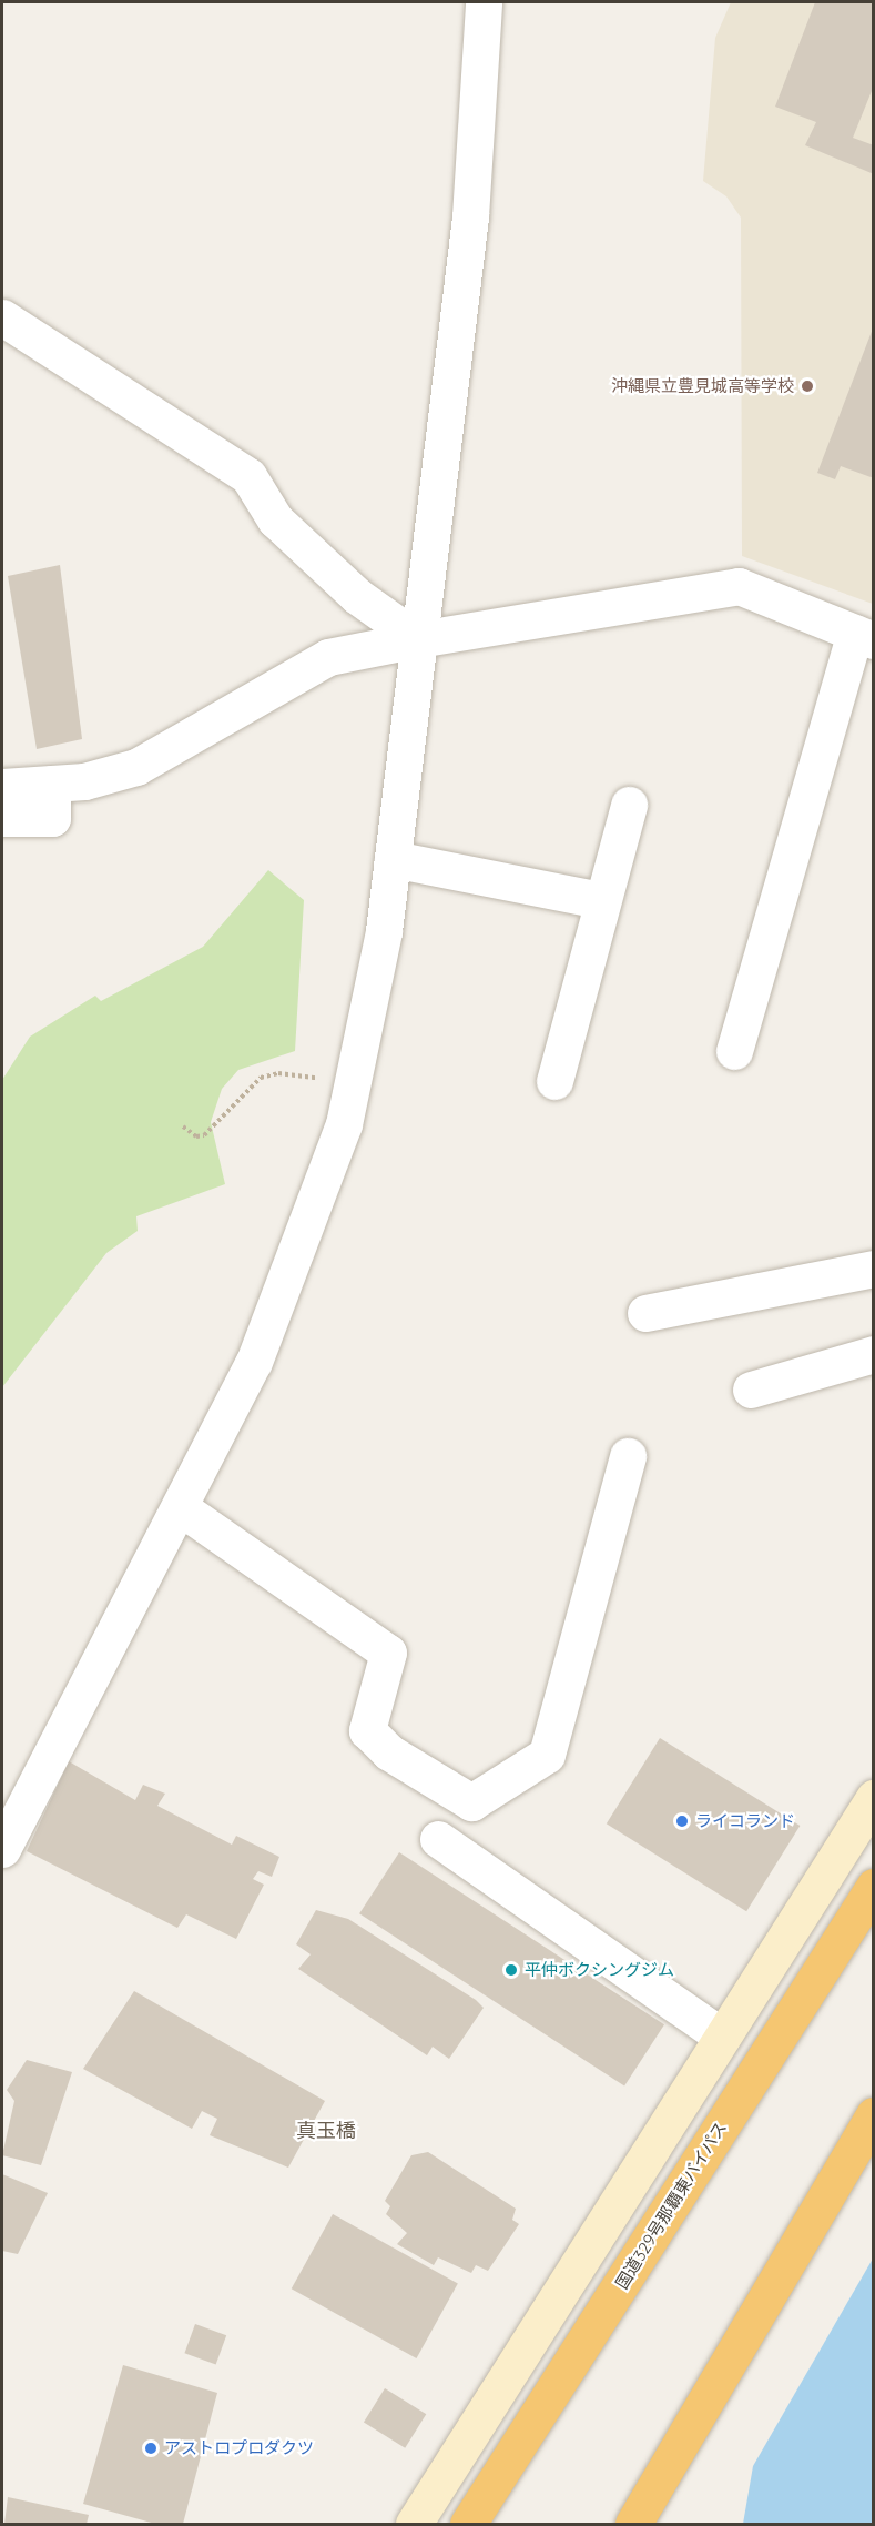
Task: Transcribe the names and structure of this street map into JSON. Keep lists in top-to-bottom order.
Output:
{
  "streets": {
    "highway": ["国道329号那覇東バイパス"]
  },
  "districts": ["真玉橋"],
  "places": [
    "沖縄県立豊見城高等学校",
    "ライコランド",
    "平仲ボクシングジム",
    "アストロプロダクツ"
  ]
}
